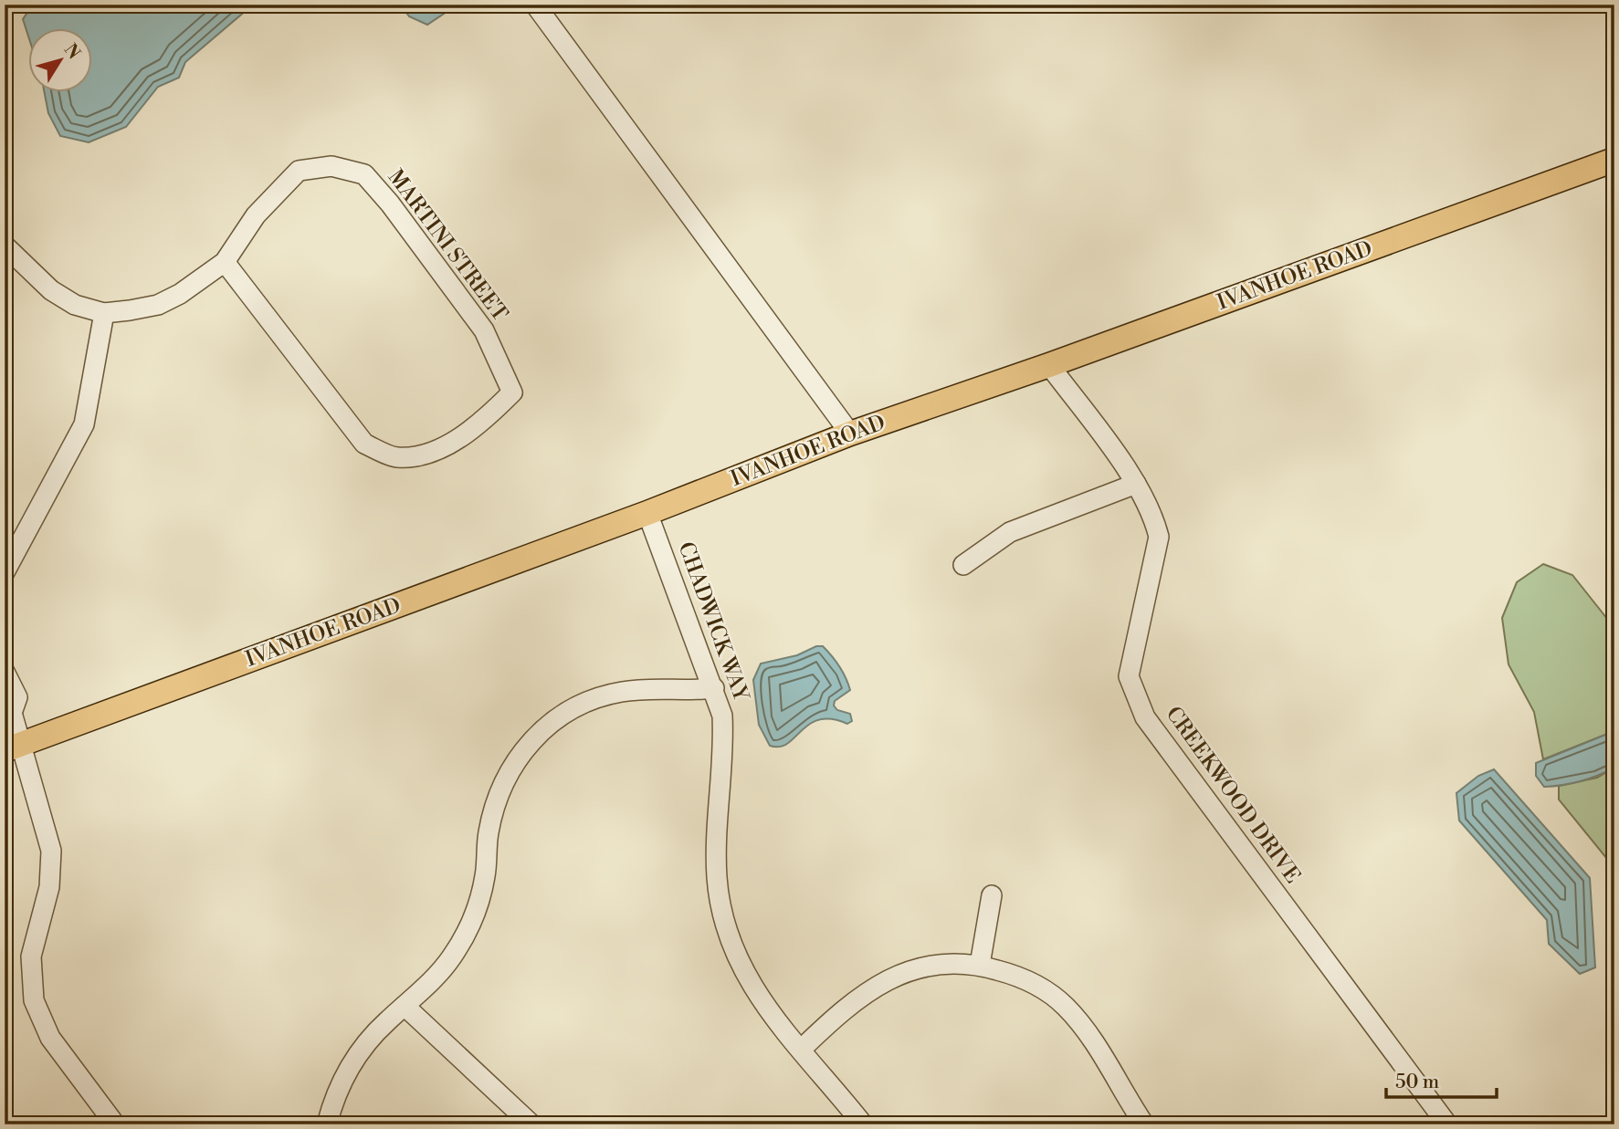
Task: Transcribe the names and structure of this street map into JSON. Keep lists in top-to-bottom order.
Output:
{
  "streets": {
    "main road": ["IVANHOE ROAD"],
    "street": ["MARTINI STREET", "CHADWICK WAY", "CREEKWOOD DRIVE"]
  },
  "crossings": [
    ["IVANHOE ROAD", "CHADWICK WAY"],
    ["IVANHOE ROAD", "CREEKWOOD DRIVE"]
  ],
  "scale_bar": "50 m",
  "north": "top right"
}
